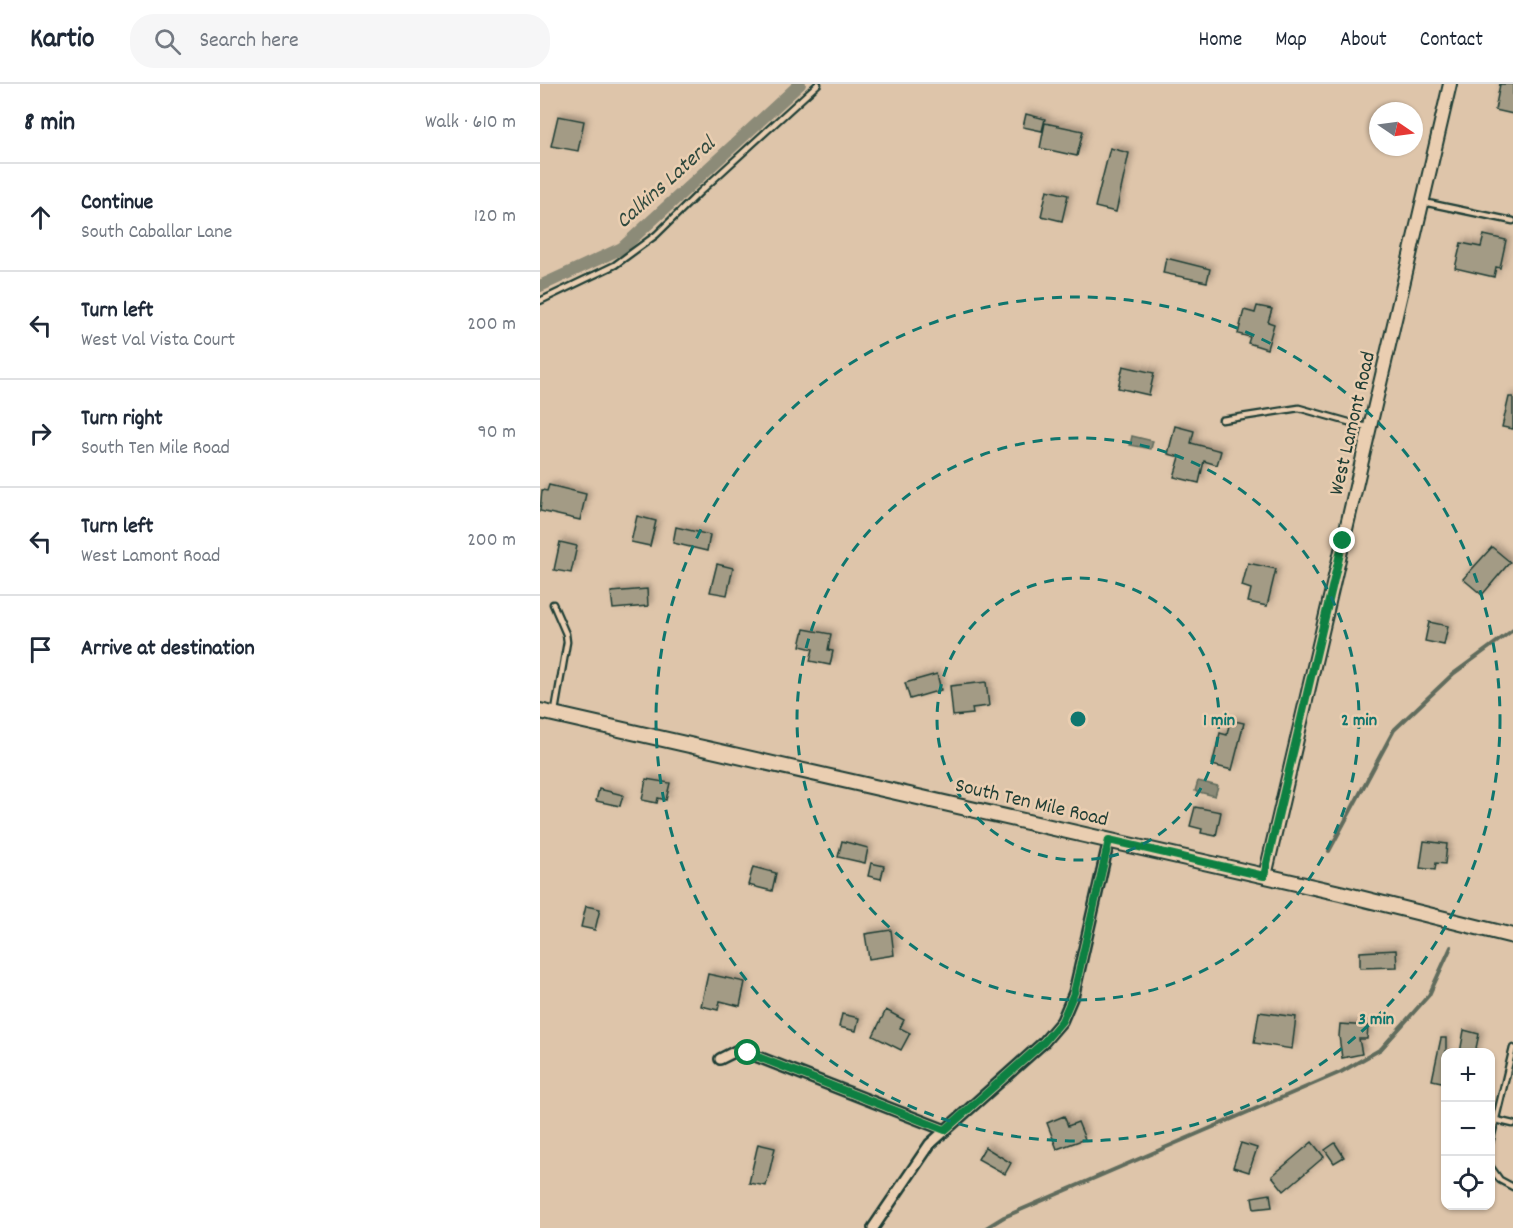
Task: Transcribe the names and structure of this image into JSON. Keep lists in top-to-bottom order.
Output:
{
  "streets": {
    "main road": ["South Ten Mile Road"],
    "street": ["West Lamont Road"]
  },
  "crossings": [
    ["West Lamont Road", "South Ten Mile Road"]
  ],
  "water": ["Calkins Lateral"],
  "north": "right",
  "page": {
    "header": "Kartio",
    "search": "Search here",
    "nav": [
      "Home",
      "Map",
      "About",
      "Contact"
    ],
    "heading": ["8 min", "Walk · 610 m"],
    "list": [
      ["Continue", "South Caballar Lane", "120 m"],
      ["Turn left", "West Val Vista Court", "200 m"],
      ["Turn right", "South Ten Mile Road", "90 m"],
      ["Turn left", "West Lamont Road", "200 m"],
      "Arrive at destination"
    ],
    "map_buttons": ["+", "−"]
  },
  "rings": ["1 min", "2 min", "3 min"]
}
